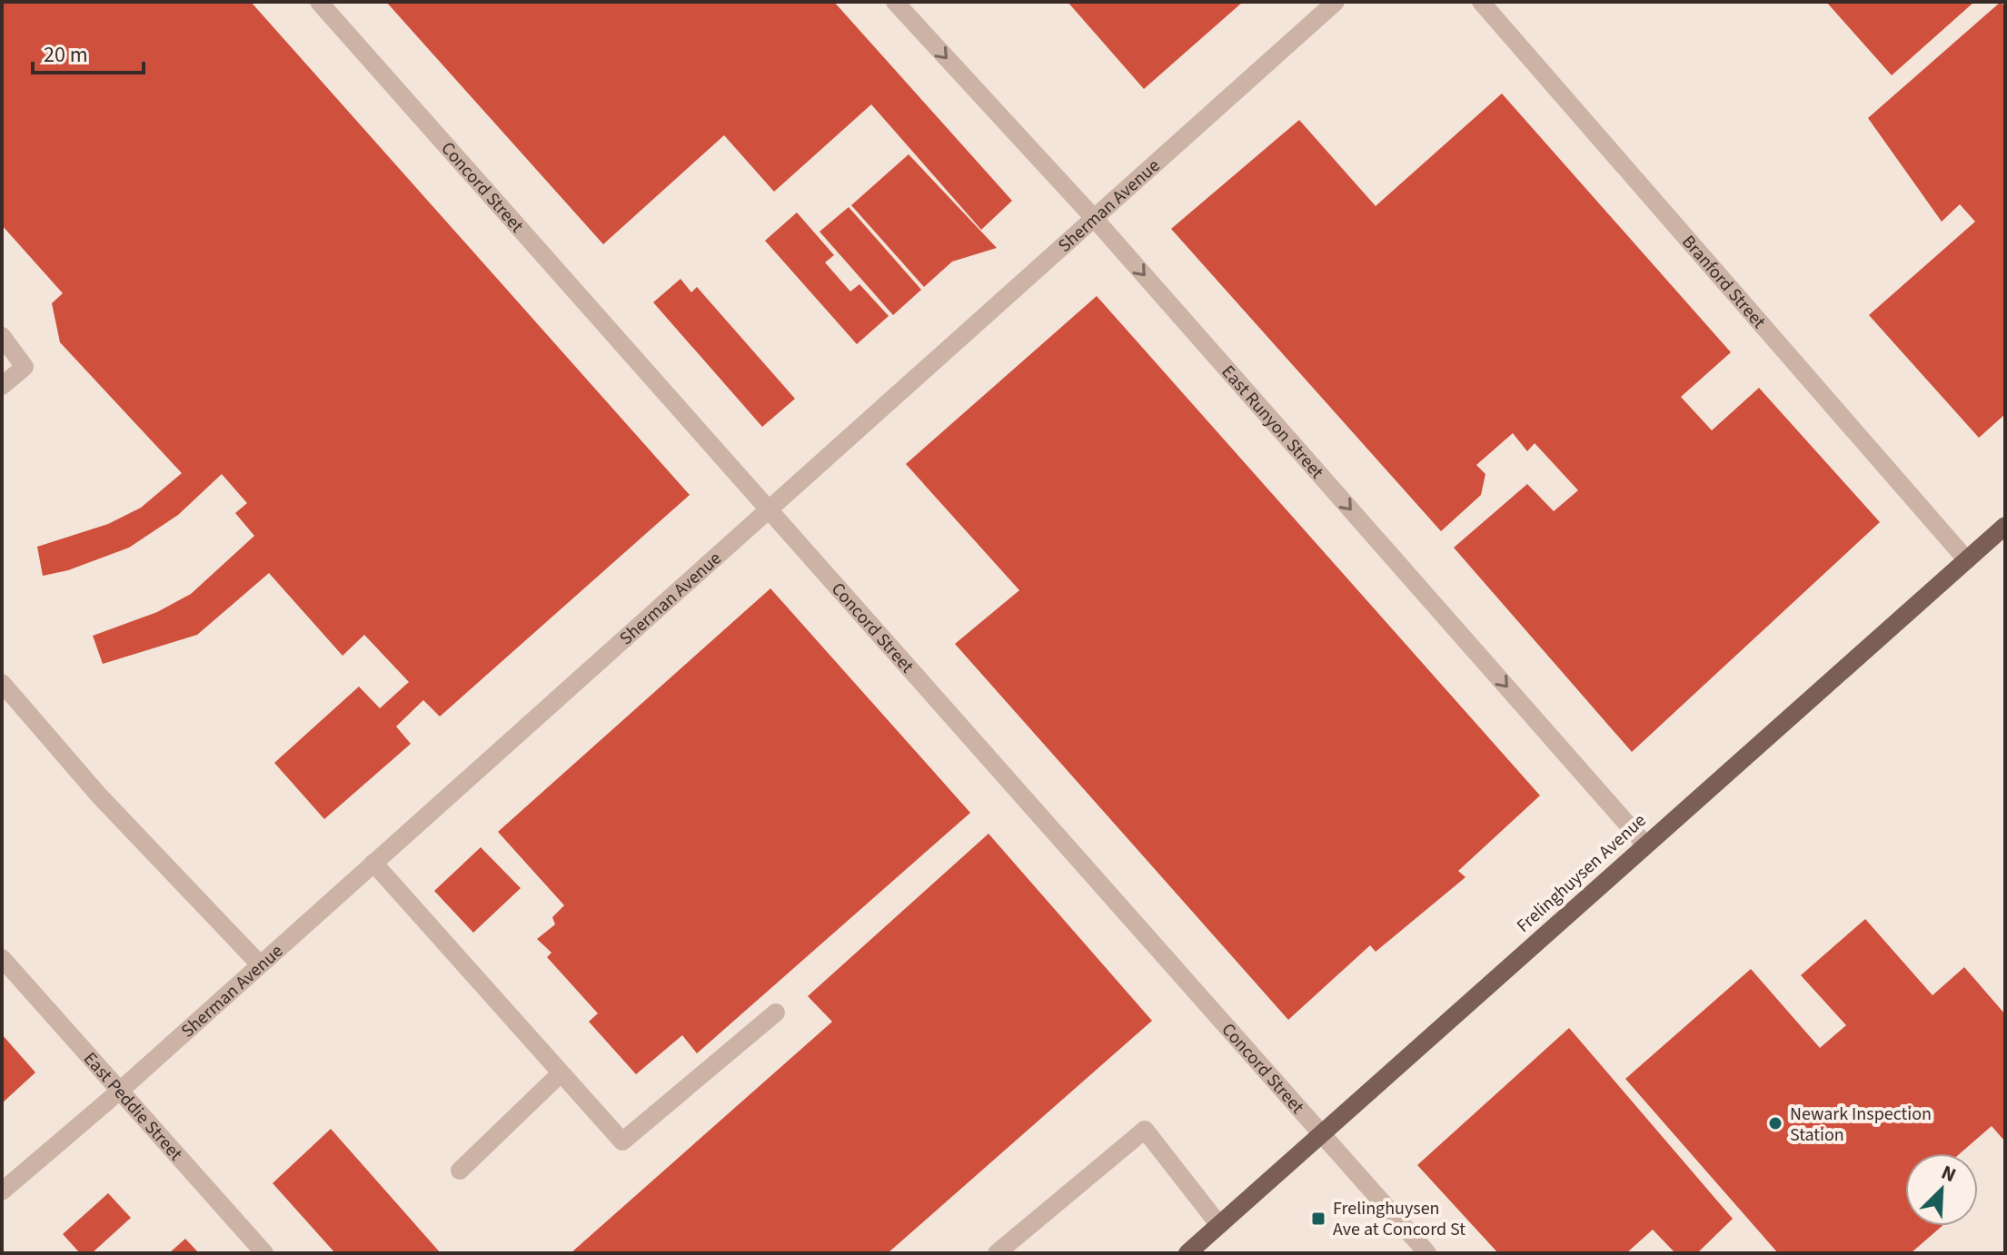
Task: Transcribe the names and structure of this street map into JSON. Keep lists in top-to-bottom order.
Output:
{
  "streets": {
    "main road": ["Frelinghuysen Avenue"],
    "street": [
      "Concord Street",
      "Sherman Avenue",
      "Branford Street",
      "East Runyon Street",
      "East Peddie Street"
    ]
  },
  "crossings": [
    ["Concord Street", "Sherman Avenue"],
    ["Concord Street", "Frelinghuysen Avenue"],
    ["Sherman Avenue", "East Runyon Street"],
    ["Sherman Avenue", "East Peddie Street"],
    ["Branford Street", "Frelinghuysen Avenue"],
    ["East Runyon Street", "Frelinghuysen Avenue"]
  ],
  "one_way": ["East Runyon Street"],
  "places": {
    "other": ["Newark Inspection Station"],
    "transit": ["Frelinghuysen Ave at Concord St"]
  },
  "scale_bar": "20 m",
  "north": "top right"
}
